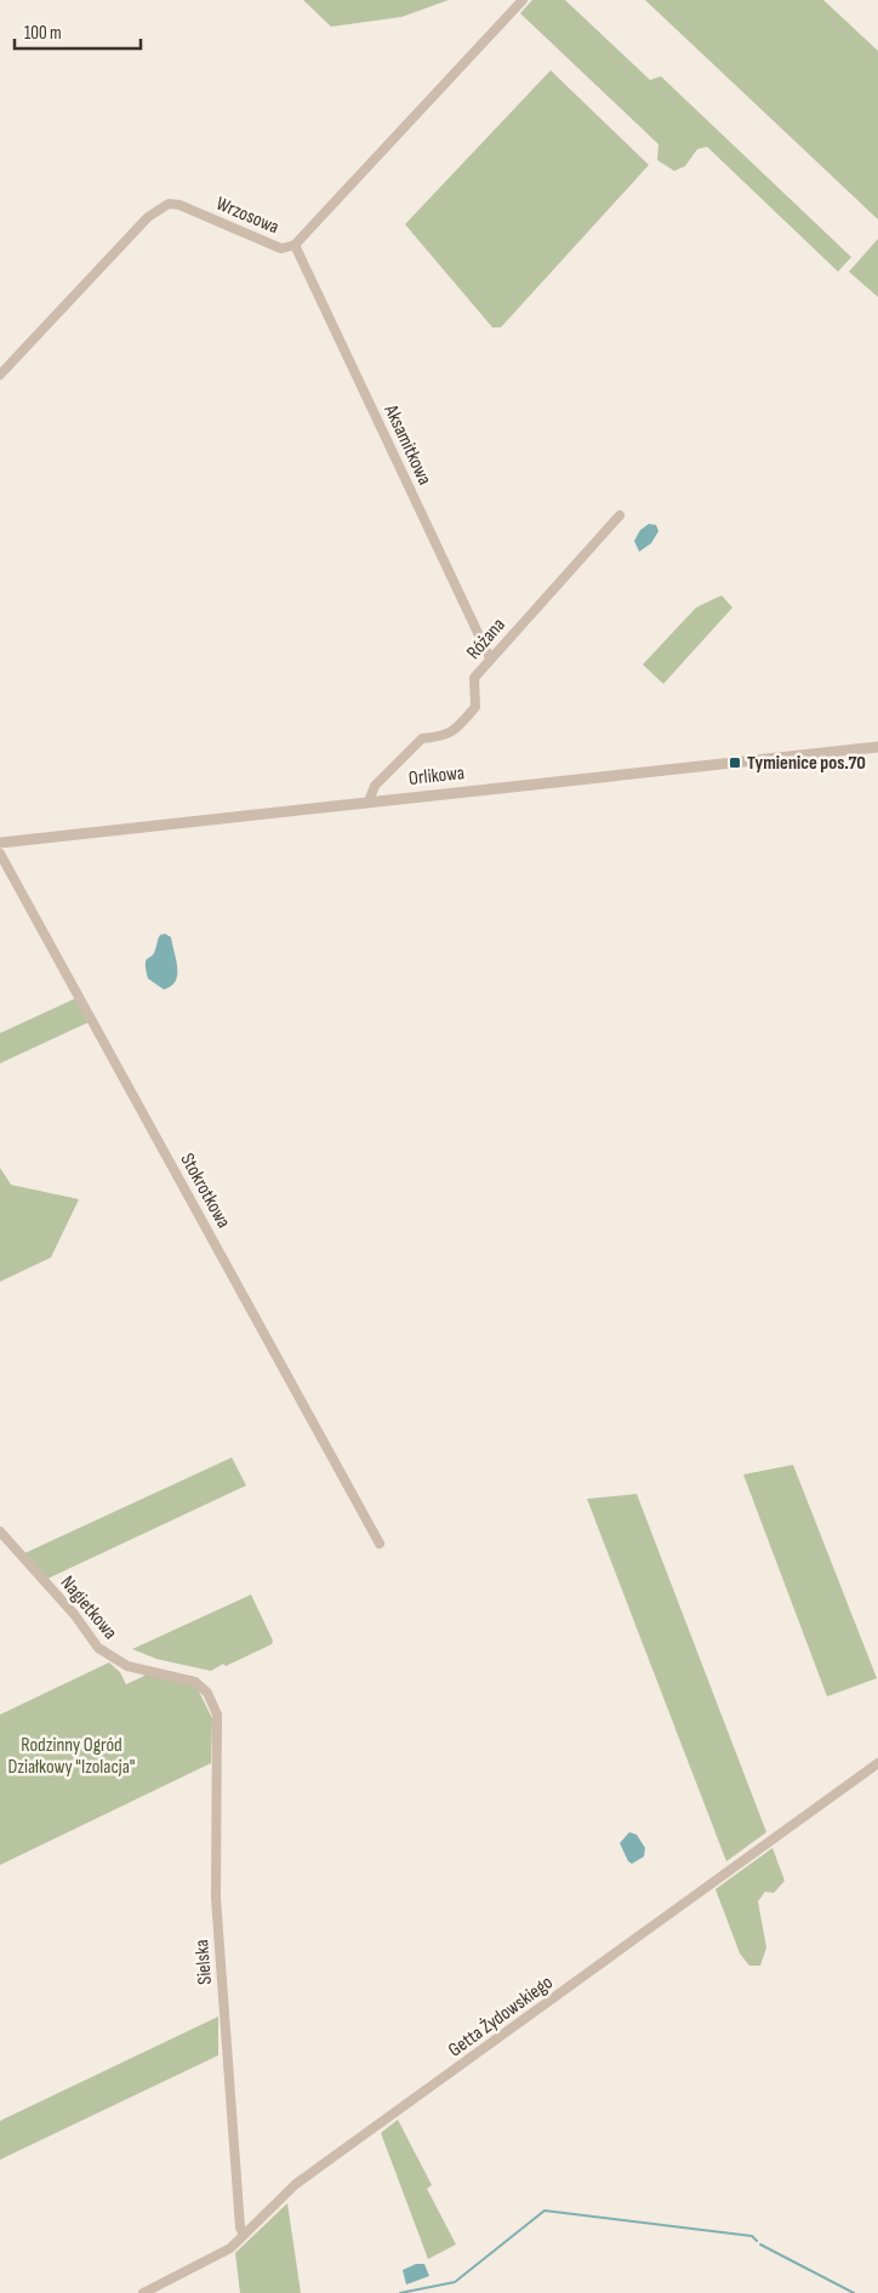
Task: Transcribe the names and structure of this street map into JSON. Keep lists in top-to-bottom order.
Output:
{
  "streets": {
    "street": [
      "Wrzosowa",
      "Aksamitkowa",
      "Różana",
      "Orlikowa",
      "Stokrotkowa",
      "Nagietkowa",
      "Sielska",
      "Getta Żydowskiego"
    ]
  },
  "crossings": [
    ["Wrzosowa", "Aksamitkowa"],
    ["Aksamitkowa", "Różana"],
    ["Różana", "Orlikowa"],
    ["Nagietkowa", "Sielska"],
    ["Sielska", "Getta Żydowskiego"]
  ],
  "parks": ["Rodzinny Ogród Działkowy \"Izolacja\""],
  "places": {
    "transit": ["Tymienice pos.70"]
  },
  "scale_bar": "100 m"
}
